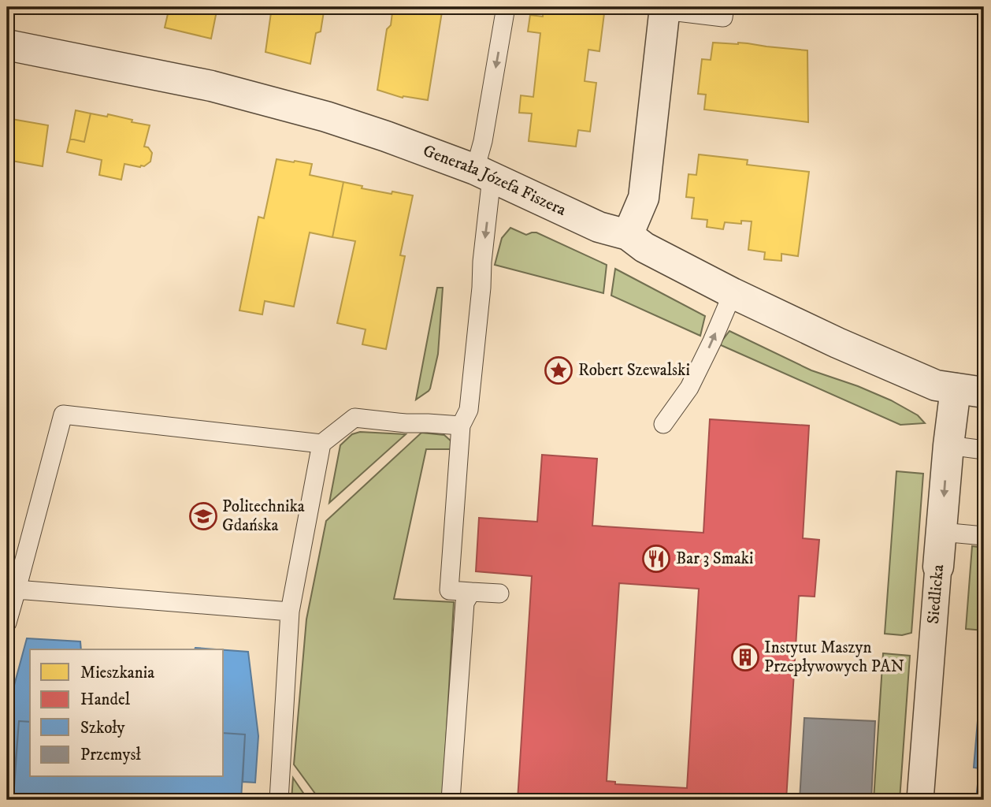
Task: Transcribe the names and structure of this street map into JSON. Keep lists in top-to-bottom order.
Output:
{
  "streets": {
    "street": ["Generała Józefa Fiszera", "Siedlicka"]
  },
  "crossings": [
    ["Generała Józefa Fiszera", "Siedlicka"]
  ],
  "places": {
    "place": ["Robert Szewalski"],
    "school or university": ["Politechnika Gdańska"],
    "restaurant": ["Bar 3 Smaki"],
    "building": ["Instytut Maszyn Przepływowych PAN"]
  },
  "legend": [
    "Mieszkania",
    "Handel",
    "Szkoły",
    "Przemysł"
  ]
}
